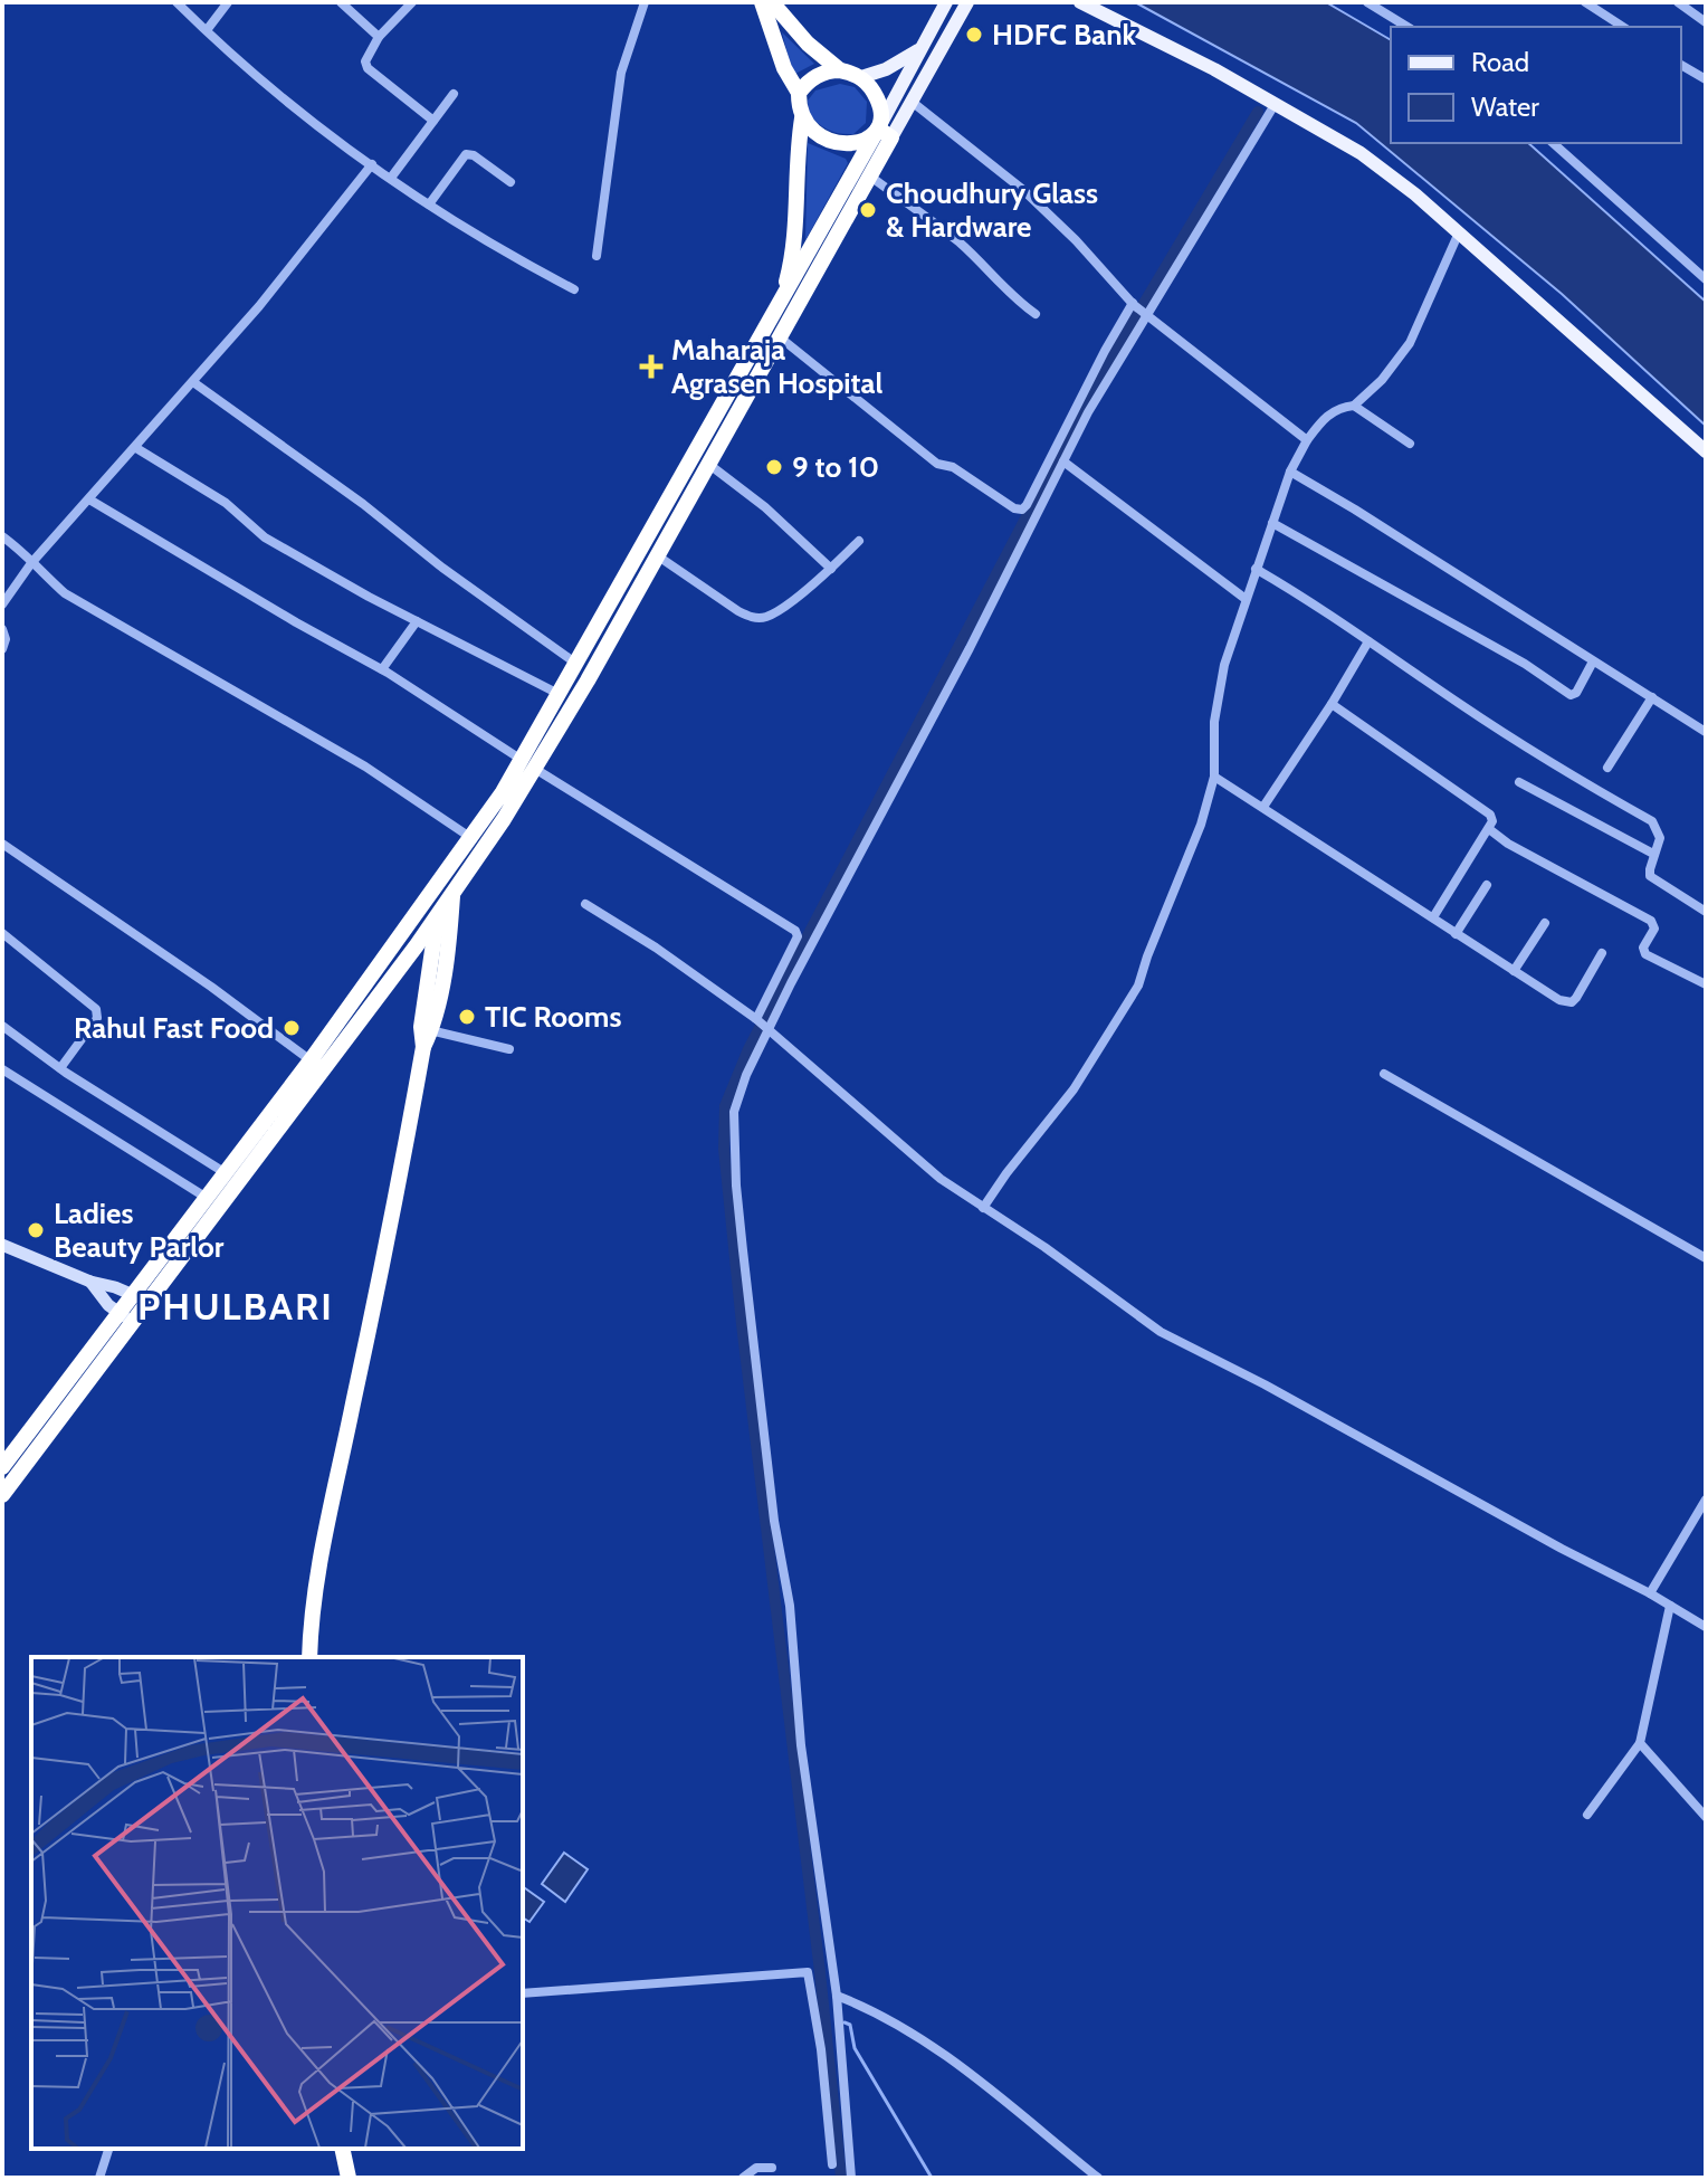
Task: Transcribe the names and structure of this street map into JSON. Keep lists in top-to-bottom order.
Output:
{
  "districts": ["PHULBARI"],
  "places": {
    "other": [
      "HDFC Bank",
      "Choudhury Glass & Hardware",
      "9 to 10",
      "TIC Rooms",
      "Rahul Fast Food",
      "Ladies Beauty Parlor"
    ],
    "health": ["Maharaja Agrasen Hospital"]
  },
  "legend": ["Road", "Water"]
}
